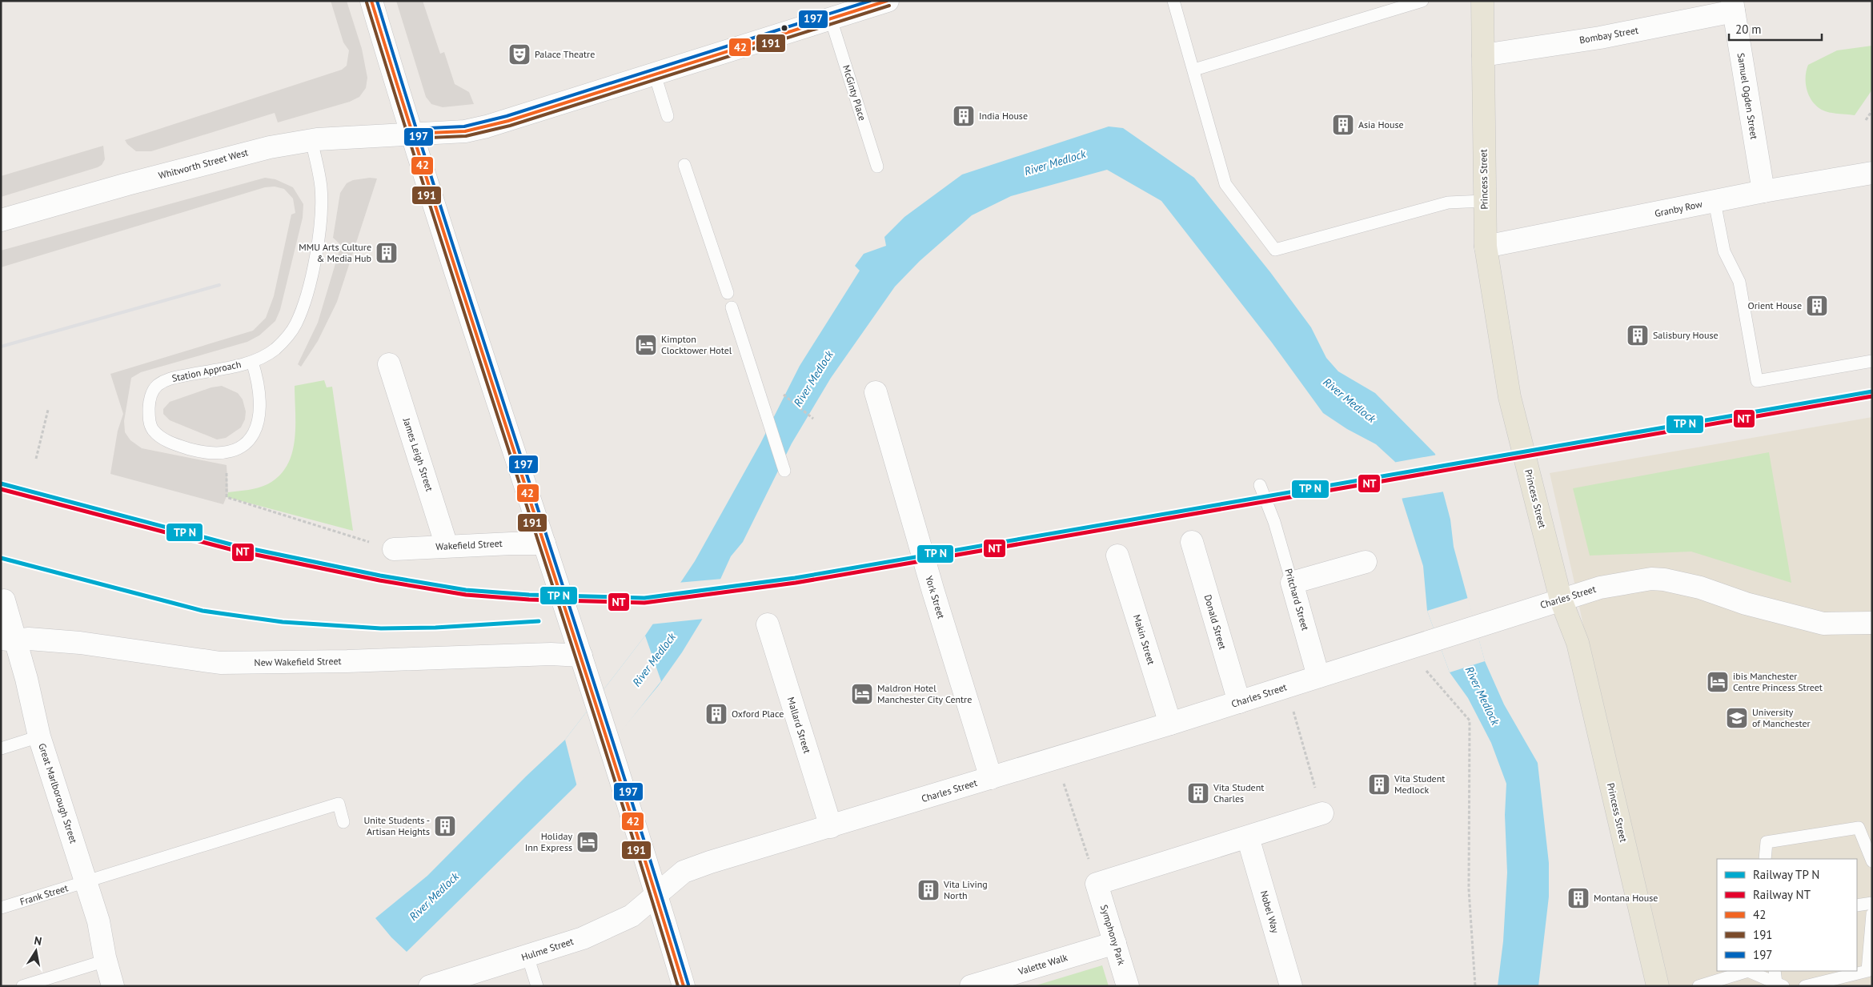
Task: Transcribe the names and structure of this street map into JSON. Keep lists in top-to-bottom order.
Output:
{
  "streets": {
    "main road": ["Princess Street"],
    "street": [
      "Bombay Street",
      "Samuel Ogden Street",
      "Whitworth Street West",
      "Granby Row",
      "James Leigh Street",
      "Wakefield Street",
      "York Street",
      "Charles Street",
      "Pritchard Street",
      "Donald Street",
      "Makin Street",
      "New Wakefield Street",
      "Mallard Street",
      "Great Marlborough Street",
      "Nobel Way",
      "Symphony Park",
      "Hulme Street",
      "Valette Walk"
    ],
    "lane": ["McGinty Place", "Station Approach", "Frank Street"]
  },
  "crossings": [
    ["Bombay Street", "Samuel Ogden Street"],
    ["Bombay Street", "Princess Street"],
    ["McGinty Place", "Whitworth Street West"],
    ["Samuel Ogden Street", "Granby Row"],
    ["Whitworth Street West", "Station Approach"],
    ["Princess Street", "Granby Row"],
    ["Princess Street", "Charles Street"],
    ["James Leigh Street", "Wakefield Street"],
    ["York Street", "Charles Street"],
    ["Charles Street", "Pritchard Street"],
    ["Charles Street", "Donald Street"],
    ["Charles Street", "Makin Street"],
    ["Charles Street", "Mallard Street"],
    ["Charles Street", "Hulme Street"],
    ["New Wakefield Street", "Great Marlborough Street"],
    ["Great Marlborough Street", "Frank Street"],
    ["Symphony Park", "Valette Walk"]
  ],
  "water": ["River Medlock"],
  "places": {
    "theatre": ["Palace Theatre"],
    "building": [
      "India House",
      "Asia House",
      "MMU Arts Culture & Media Hub",
      "Orient House",
      "Salisbury House",
      "Oxford Place",
      "Vita Student Medlock",
      "Vita Student Charles",
      "Unite Students - Artisan Heights",
      "Vita Living North",
      "Montana House"
    ],
    "hotel": [
      "Kimpton Clocktower Hotel",
      "ibis Manchester Centre Princess Street",
      "Maldron Hotel Manchester City Centre",
      "Holiday Inn Express"
    ],
    "school or university": ["University of Manchester"]
  },
  "lines": [
    "transit line 42",
    "transit line 197",
    "transit line 191",
    "rail line NT"
  ],
  "legend": [
    "Railway TP N",
    "Railway NT",
    "42",
    "191",
    "197"
  ],
  "scale_bar": "20 m",
  "north": "top"
}
